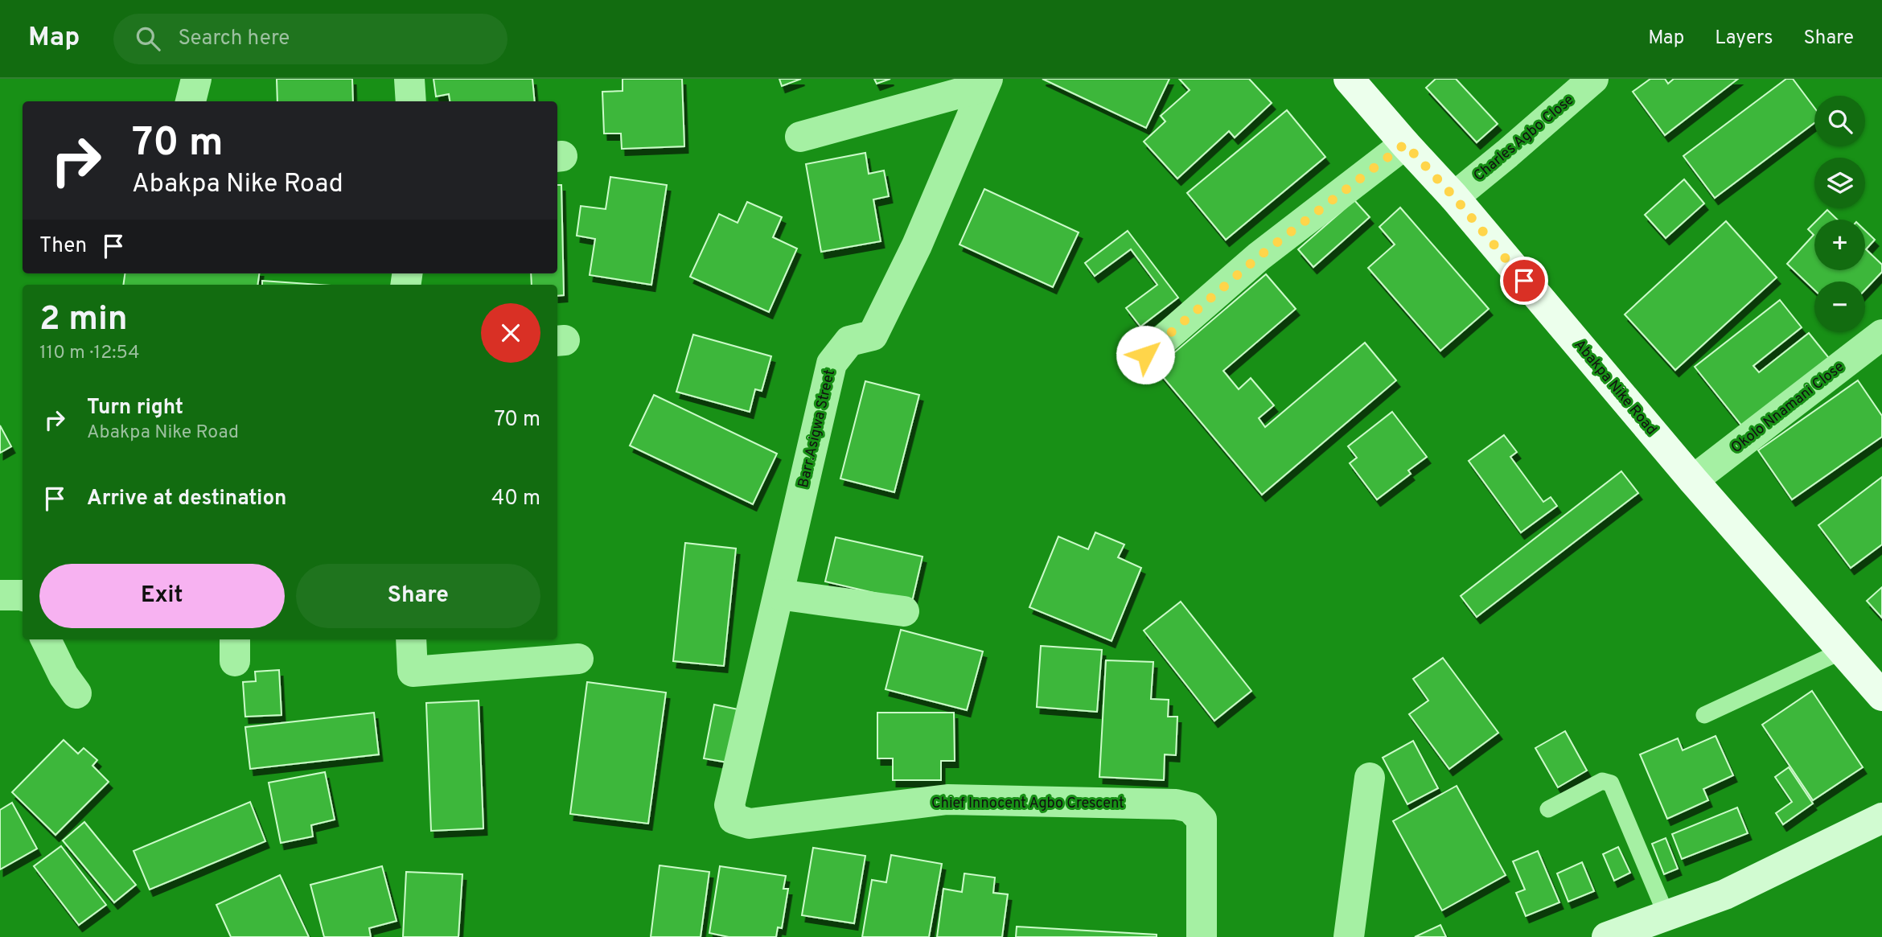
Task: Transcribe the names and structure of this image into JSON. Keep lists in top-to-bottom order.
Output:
{
  "streets": {
    "main road": ["Abakpa Nike Road"],
    "street": [
      "Charles Agbo Close",
      "Okolo Nnamani Close",
      "Barr.Asigwa Street",
      "Chief Innocent Agbo Crescent"
    ]
  },
  "crossings": [
    ["Charles Agbo Close", "Abakpa Nike Road"],
    ["Abakpa Nike Road", "Okolo Nnamani Close"],
    ["Barr.Asigwa Street", "Chief Innocent Agbo Crescent"]
  ],
  "page": {
    "header": "Map",
    "search": "Search here",
    "nav": ["Map", "Layers", "Share"],
    "map_buttons": ["+", "−"],
    "turn": ["70 m", "Abakpa Nike Road"],
    "then": "Then",
    "heading": ["2 min", "110 m · 12:54"],
    "list": [
      {
        "name": "Turn right",
        "note": "Abakpa Nike Road",
        "value": "70 m"
      },
      {
        "name": "Arrive at destination",
        "value": "40 m"
      }
    ],
    "buttons": ["Exit", "Share"]
  }
}
